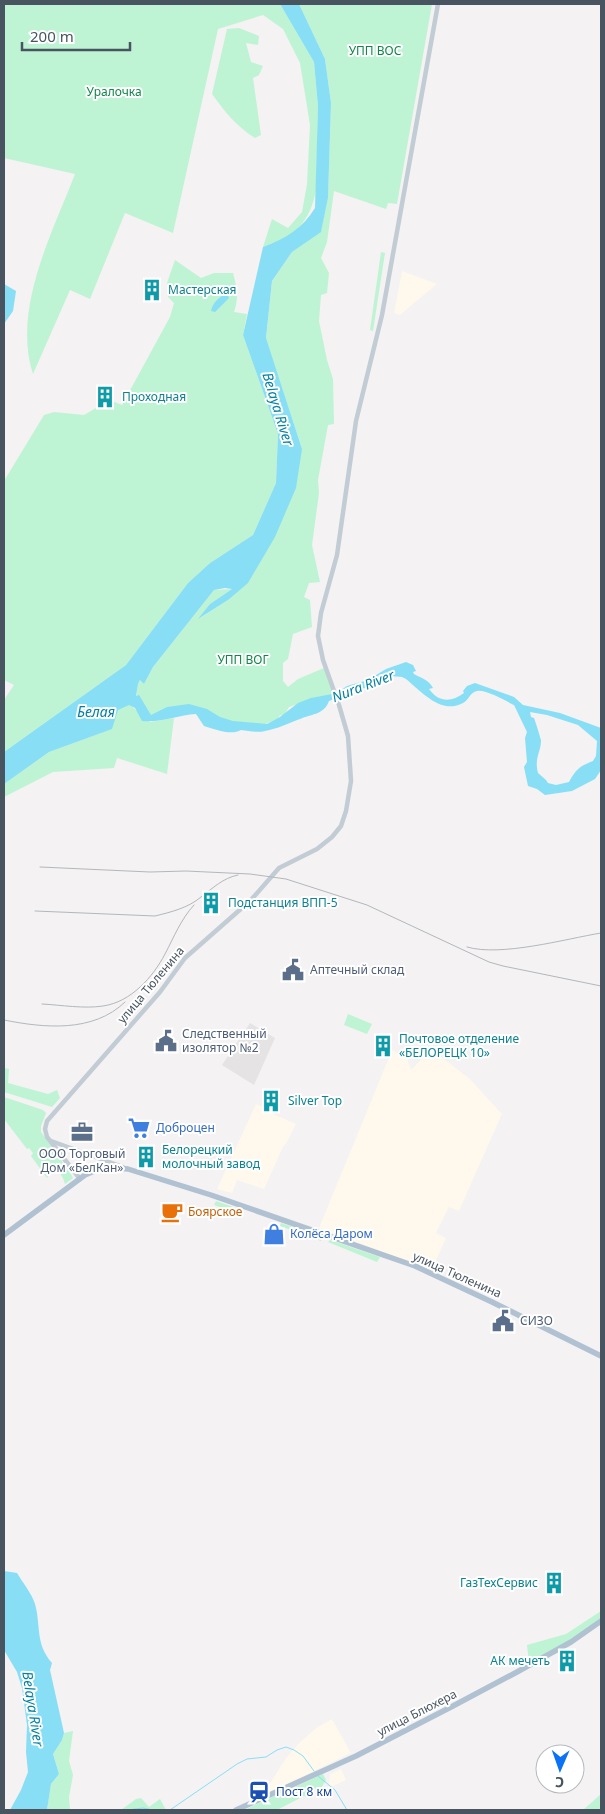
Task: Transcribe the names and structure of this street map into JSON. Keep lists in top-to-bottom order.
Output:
{
  "streets": {
    "main road": ["улица Тюленина", "улица Блюхера"]
  },
  "water": ["Belaya River", "Nura River", "Белая"],
  "parks": ["УПП ВОС", "Уралочка", "УПП ВОГ"],
  "places": {
    "building": [
      "Мастерская",
      "Проходная",
      "Подстанция ВПП-5",
      "Почтовое отделение «БЕЛОРЕЦК 10»",
      "Silver Top",
      "Белорецкий молочный завод",
      "ГазТехСервис",
      "АК мечеть"
    ],
    "public building": ["Аптечный склад", "Следственный изолятор №2", "СИЗО"],
    "supermarket": ["Доброцен"],
    "office": ["ООО Торговый Дом «БелКан»"],
    "cafe": ["Боярское"],
    "shop": ["Колёса Даром"],
    "station": ["Пост 8 км"]
  },
  "scale_bar": "200 m",
  "north": "bottom"
}
